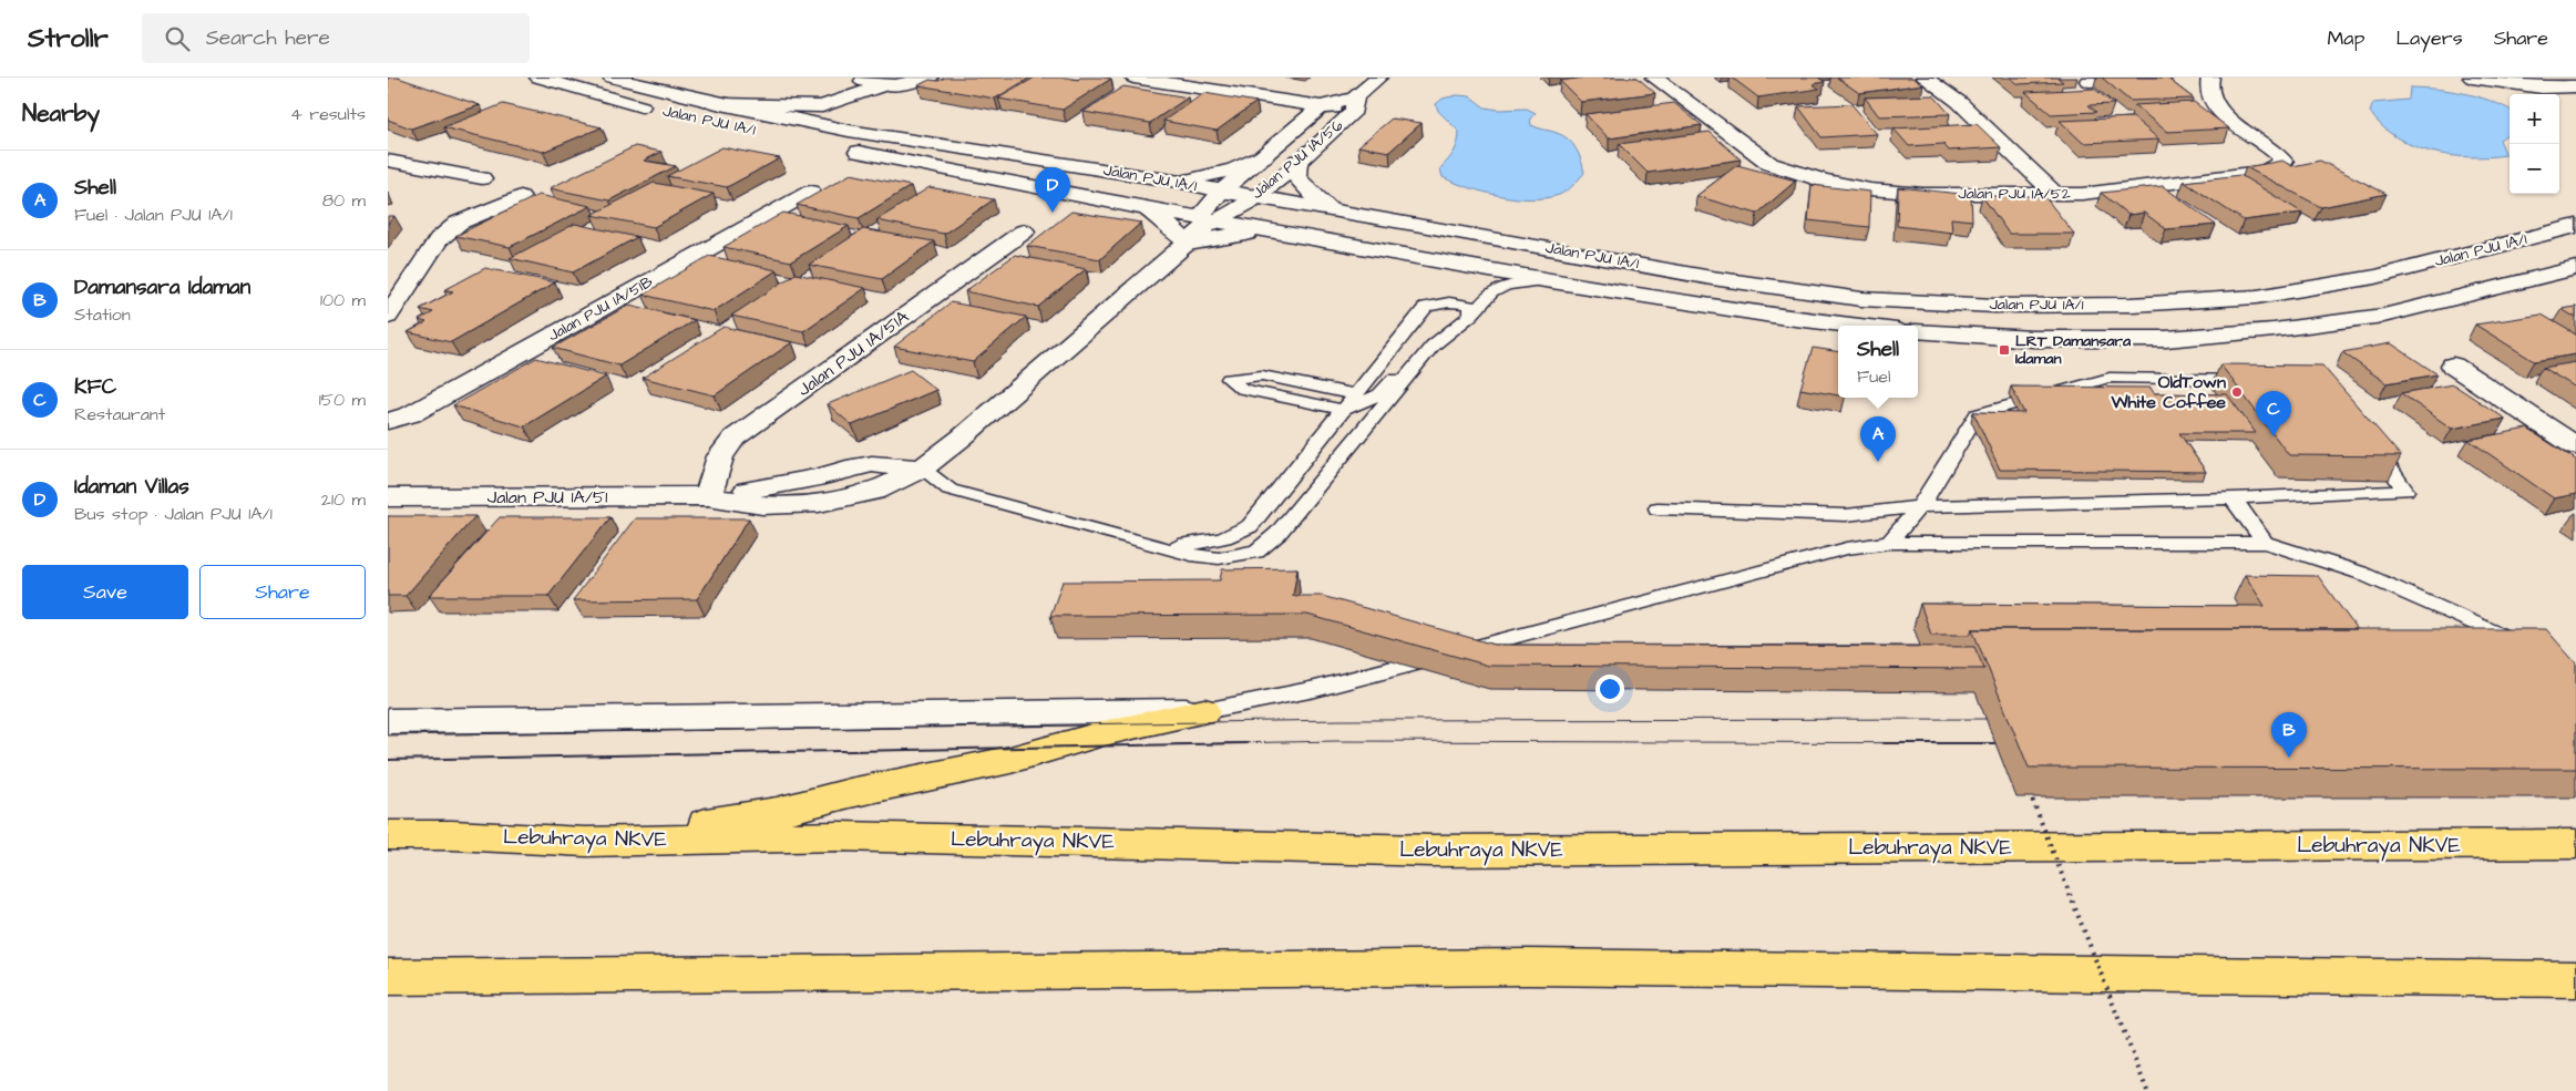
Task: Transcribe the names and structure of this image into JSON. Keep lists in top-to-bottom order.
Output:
{
  "streets": {
    "highway": ["Lebuhraya NKVE"],
    "street": [
      "Jalan PJU 1A/1",
      "Jalan PJU 1A/56",
      "Jalan PJU 1A/52",
      "Jalan PJU 1A/51B",
      "Jalan PJU 1A/51A",
      "Jalan PJU 1A/51"
    ]
  },
  "crossings": [
    ["Jalan PJU 1A/1", "Jalan PJU 1A/56"],
    ["Jalan PJU 1A/1", "Jalan PJU 1A/51"],
    ["Jalan PJU 1A/56", "Jalan PJU 1A/51"],
    ["Jalan PJU 1A/51A", "Jalan PJU 1A/51"]
  ],
  "places": {
    "transit": ["LRT Damansara Idaman"],
    "other": ["OldTown White Coffee"]
  },
  "page": {
    "header": "Strollr",
    "search": "Search here",
    "nav": ["Map", "Layers", "Share"],
    "heading": ["Nearby", "4 results"],
    "map_buttons": ["+", "−"],
    "list": [
      {
        "mark": "A",
        "name": "Shell",
        "note": "Fuel · Jalan PJU 1A/1",
        "value": "80 m"
      },
      {
        "mark": "B",
        "name": "Damansara Idaman",
        "note": "Station",
        "value": "100 m"
      },
      {
        "mark": "C",
        "name": "KFC",
        "note": "Restaurant",
        "value": "150 m"
      },
      {
        "mark": "D",
        "name": "Idaman Villas",
        "note": "Bus stop · Jalan PJU 1A/1",
        "value": "210 m"
      }
    ],
    "pins": [
      "D",
      "C",
      "A",
      "B"
    ],
    "popup": ["Shell", "Fuel"],
    "buttons": ["Save", "Share"]
  }
}
